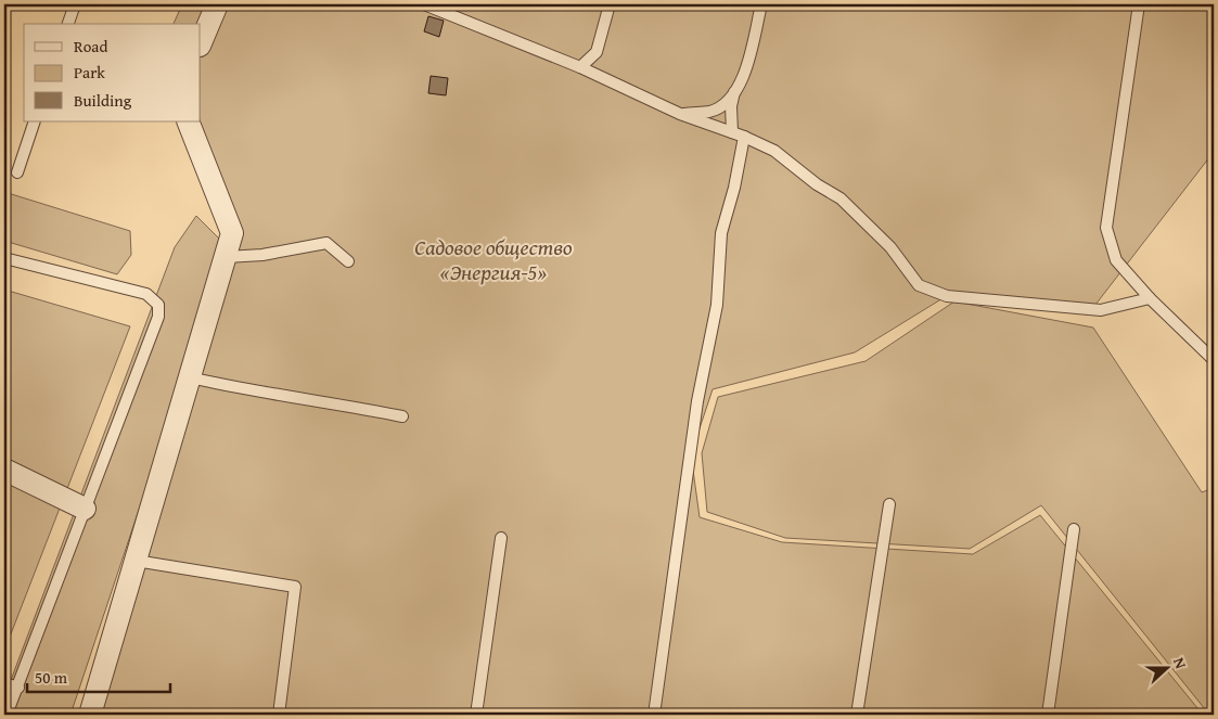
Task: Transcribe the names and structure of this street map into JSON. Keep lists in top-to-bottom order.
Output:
{
  "parks": ["Садовое общество «Энергия-5»"],
  "legend": ["Road", "Park", "Building"],
  "scale_bar": "50 m",
  "north": "right"
}
